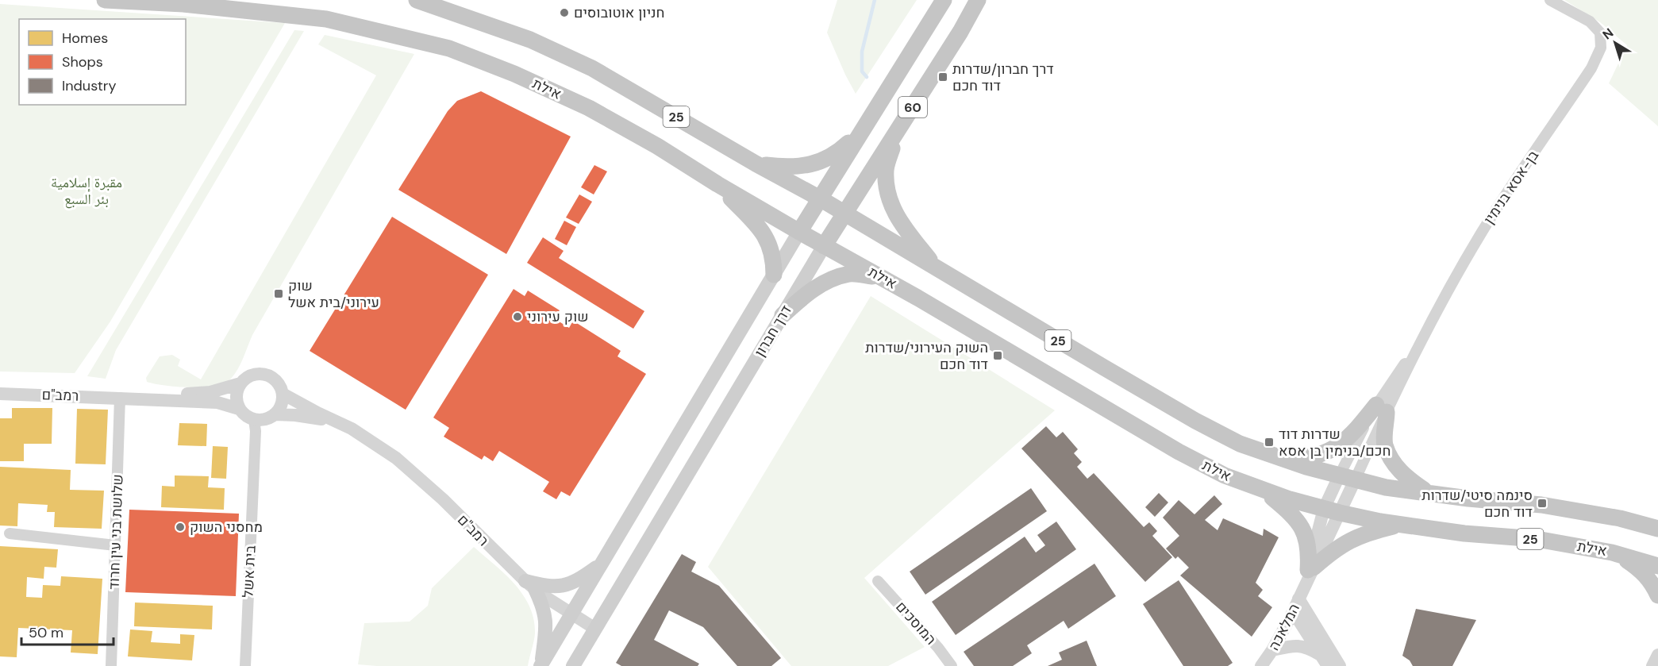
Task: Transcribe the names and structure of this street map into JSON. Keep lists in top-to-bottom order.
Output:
{
  "streets": {
    "highway": [
      "אילת",
      "60",
      "25",
      "דרך חברון"
    ],
    "street": [
      "בן-אסא בנימין",
      "רמב\"ם",
      "שלושת בני עין חרוד",
      "בית אשל",
      "המוסכים",
      "המלאכה"
    ]
  },
  "crossings": [
    ["אילת", "בן-אסא בנימין"],
    ["אילת", "דרך חברון"],
    ["אילת", "המלאכה"],
    ["25", "בן-אסא בנימין"],
    ["25", "דרך חברון"],
    ["בן-אסא בנימין", "המלאכה"],
    ["דרך חברון", "רמב\"ם"],
    ["רמב\"ם", "שלושת בני עין חרוד"],
    ["רמב\"ם", "בית אשל"]
  ],
  "parks": ["مقبرة إسلامية بئر السبع"],
  "places": {
    "other": ["חניון אוטובוסים", "שוק עירוני", "מחסני השוק"],
    "transit": [
      "דרך חברון/שדרות דוד חכם",
      "שוק עירוני/בית אשל",
      "השוק העירוני/שדרות דוד חכם",
      "שדרות דוד חכם/בנימין בן אסא",
      "סינמה סיטי/שדרות דוד חכם"
    ]
  },
  "legend": ["Homes", "Shops", "Industry"],
  "scale_bar": "50 m",
  "north": "top left"
}
